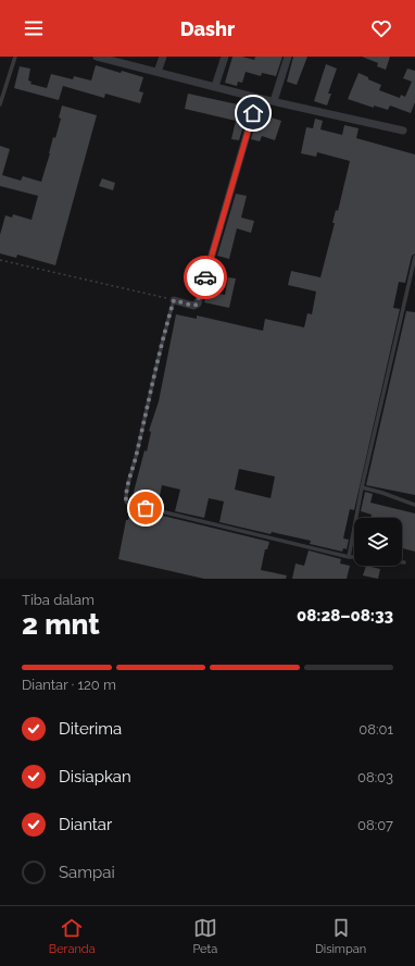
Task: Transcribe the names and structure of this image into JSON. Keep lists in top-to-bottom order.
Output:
{
  "page": {
    "header": "Dashr",
    "heading": ["2 mnt", "Tiba dalam", "08:28–08:33"],
    "bar": "Diantar · 120 m",
    "list": [
      ["Diterima", "08:01"],
      ["Disiapkan", "08:03"],
      ["Diantar", "08:07"],
      "Sampai"
    ],
    "tabs": ["Beranda", "Peta", "Disimpan"]
  }
}
